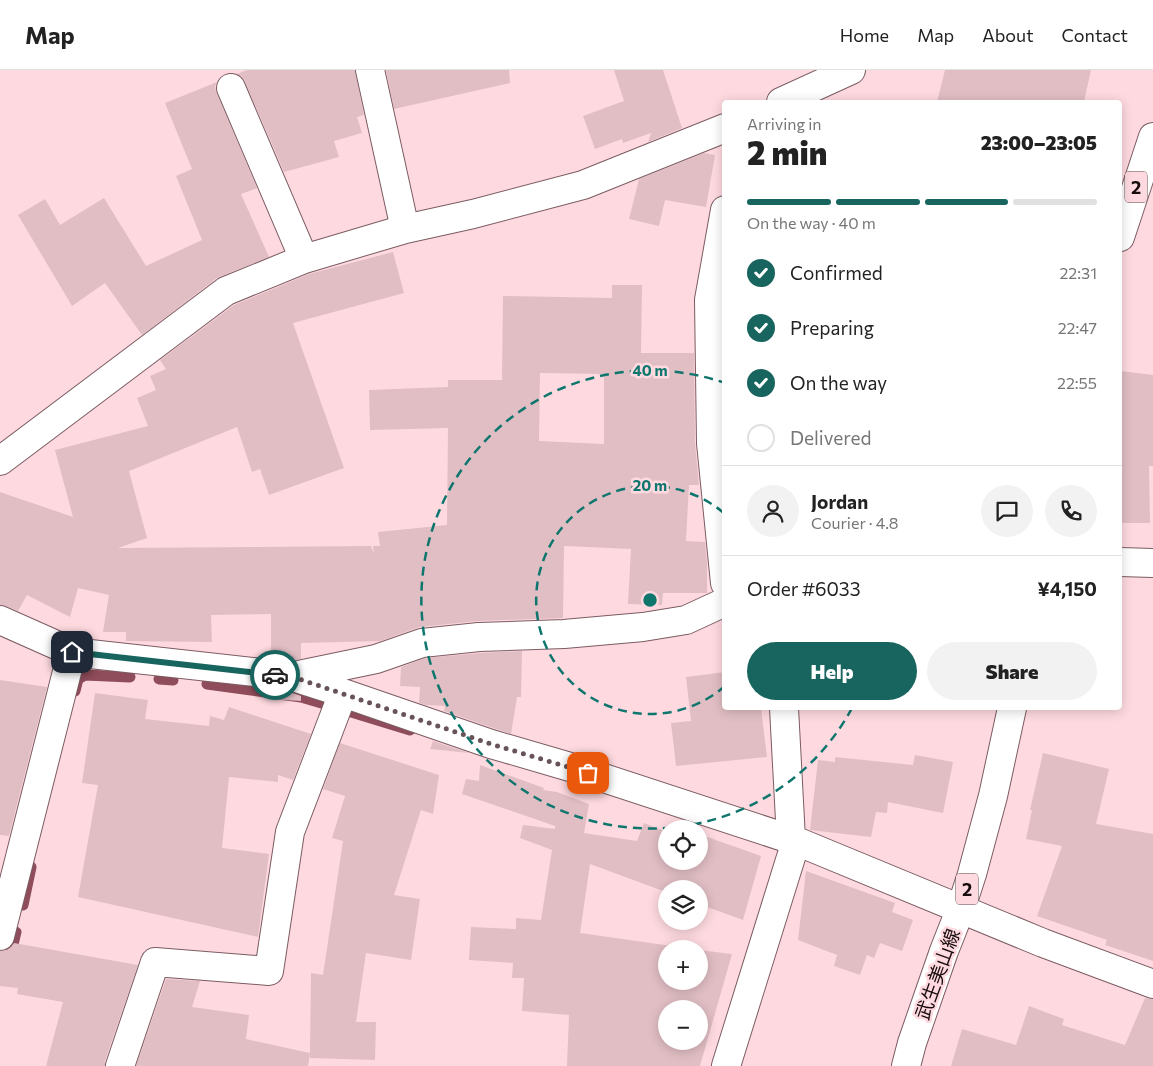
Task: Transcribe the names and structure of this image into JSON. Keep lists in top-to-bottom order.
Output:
{
  "streets": {
    "street": ["2", "武生美山線"]
  },
  "page": {
    "header": "Map",
    "nav": [
      "Home",
      "Map",
      "About",
      "Contact"
    ],
    "heading": ["2 min", "Arriving in", "23:00–23:05"],
    "panel": [
      "Jordan",
      "Courier · 4.8",
      "Order #6033",
      "¥4,150"
    ],
    "bar": "On the way · 40 m",
    "list": [
      ["Confirmed", "22:31"],
      ["Preparing", "22:47"],
      ["On the way", "22:55"],
      "Delivered"
    ],
    "buttons": ["Help", "Share"],
    "map_buttons": ["+", "−"]
  },
  "rings": ["40 m", "20 m"]
}
